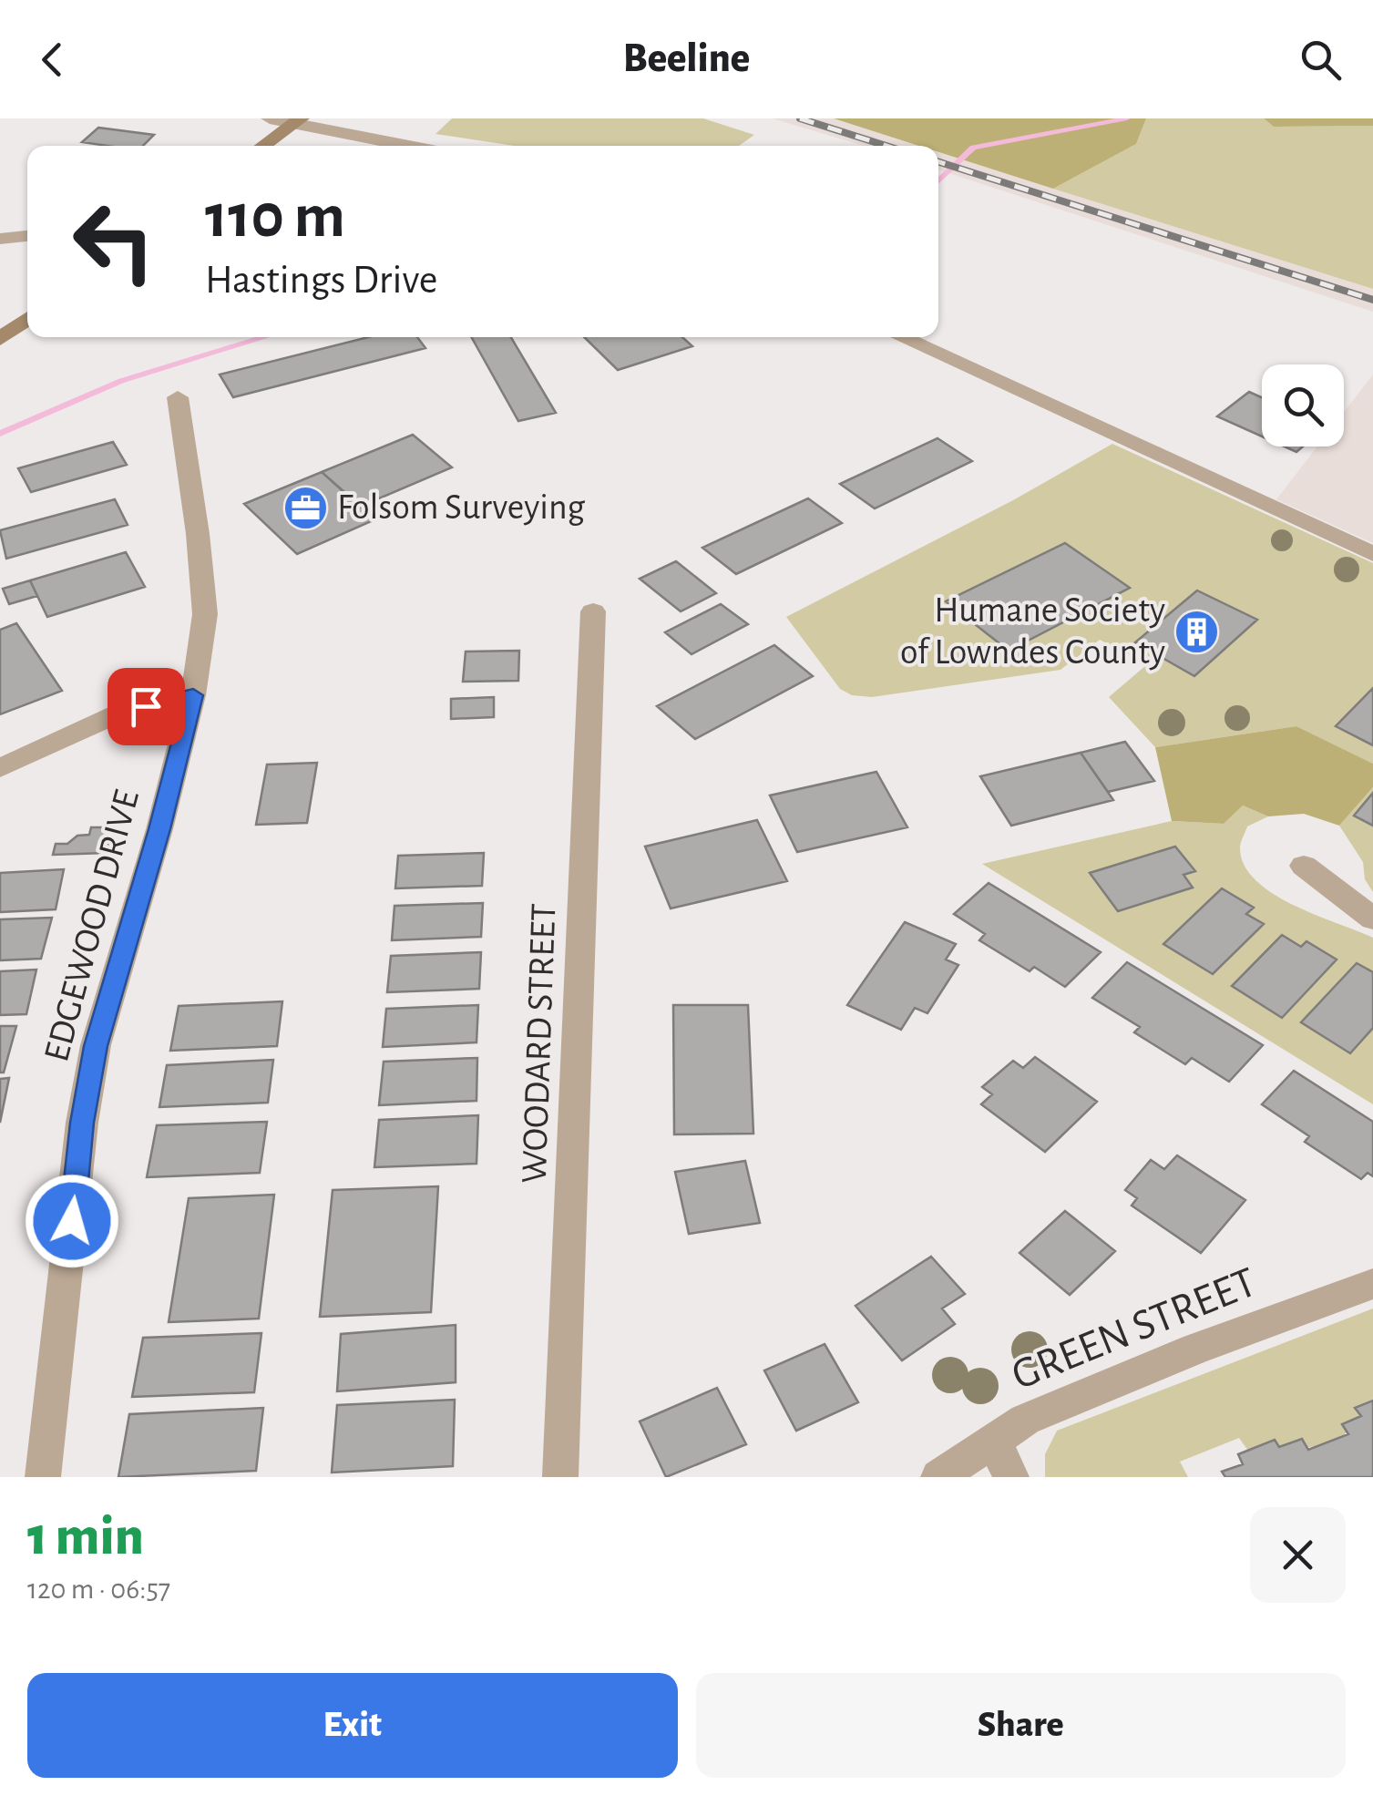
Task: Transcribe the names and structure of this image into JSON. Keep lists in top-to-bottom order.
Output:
{
  "streets": {
    "street": ["EDGEWOOD DRIVE", "WOODARD STREET", "GREEN STREET"]
  },
  "places": {
    "office": ["Folsom Surveying"],
    "building": ["Humane Society of Lowndes County"]
  },
  "page": {
    "header": "Beeline",
    "turn": ["110 m", "Hastings Drive"],
    "heading": ["1 min", "120 m · 06:57"],
    "buttons": ["Exit", "Share"]
  }
}
